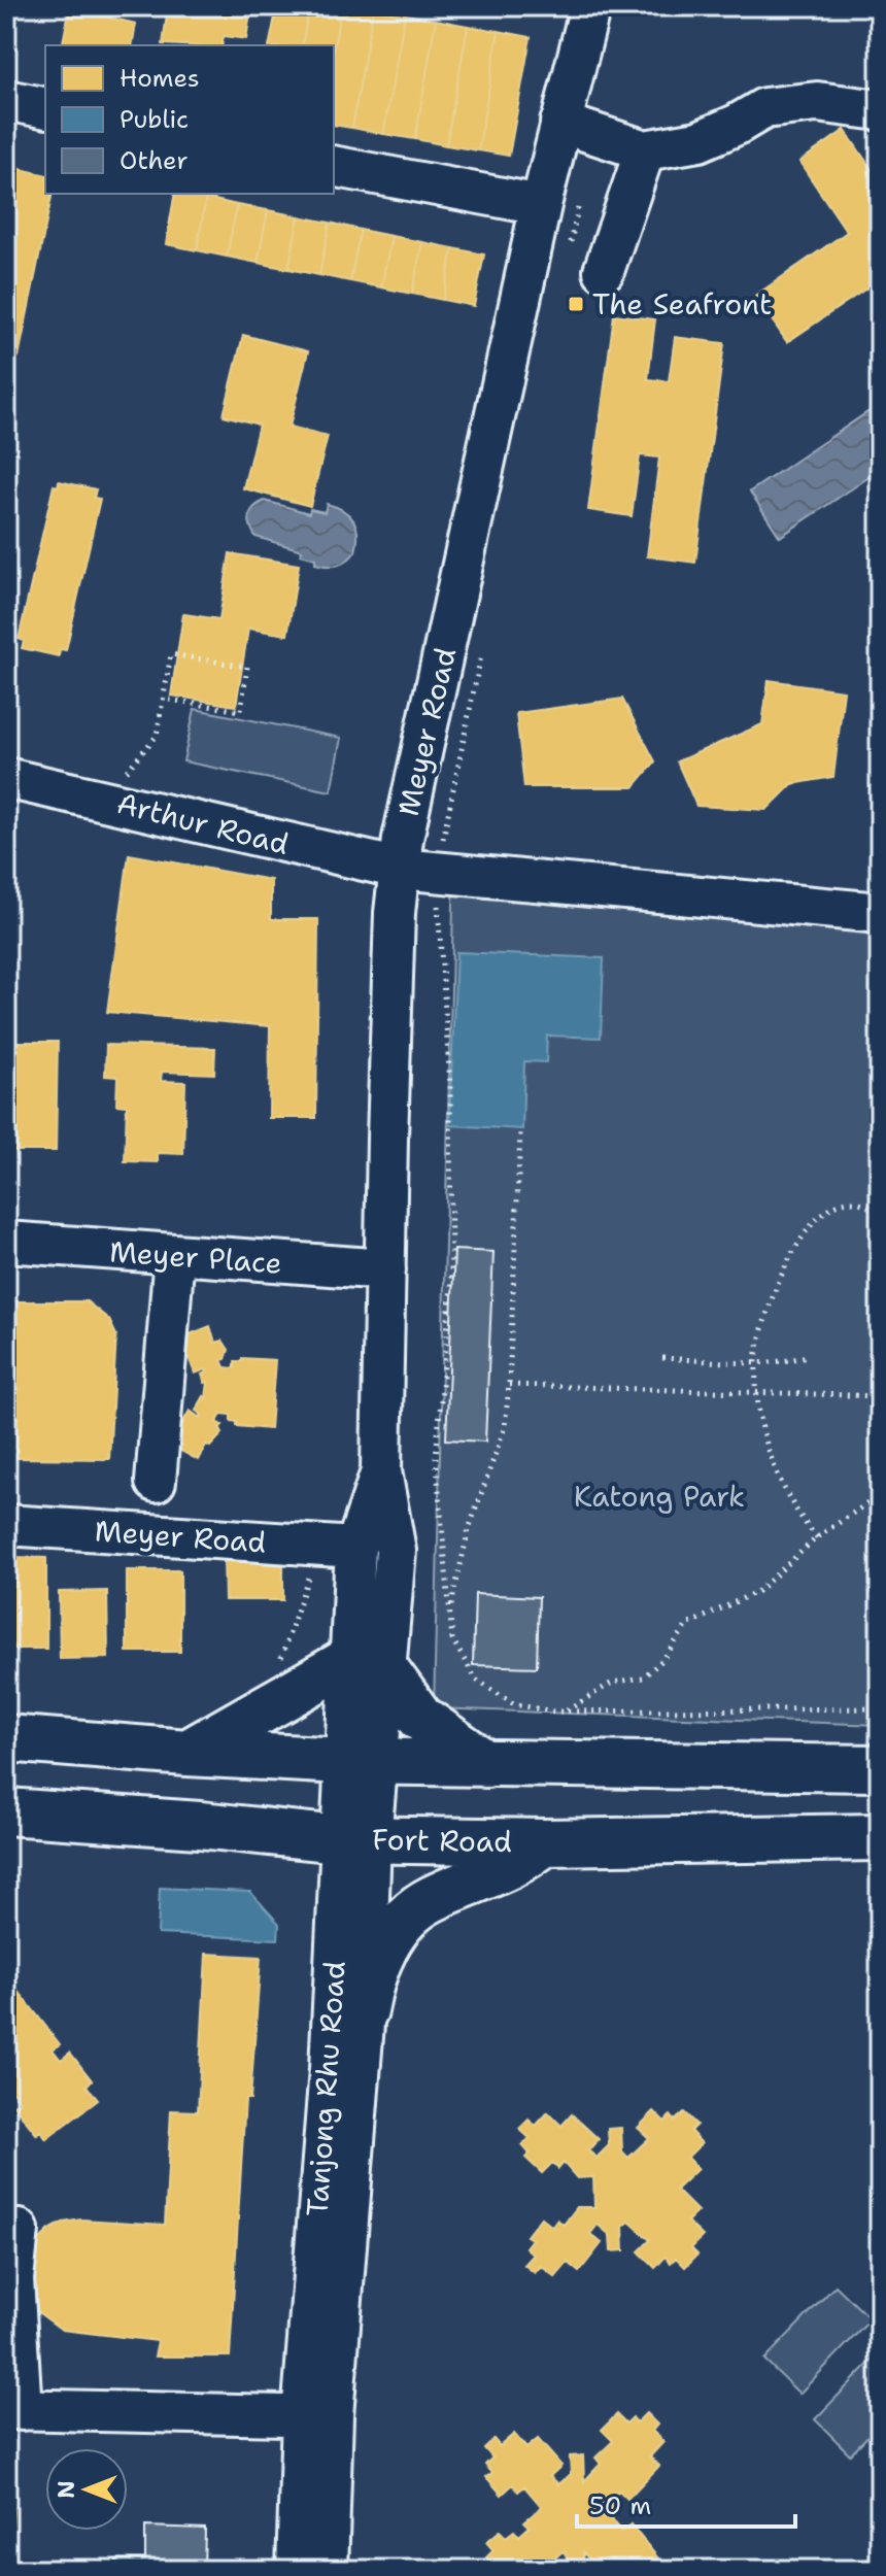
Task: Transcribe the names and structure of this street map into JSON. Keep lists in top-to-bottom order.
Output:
{
  "streets": {
    "main road": ["Fort Road"],
    "street": [
      "Meyer Road",
      "Arthur Road",
      "Meyer Place",
      "Tanjong Rhu Road"
    ]
  },
  "crossings": [
    ["Meyer Road", "Arthur Road"],
    ["Meyer Road", "Meyer Place"],
    ["Meyer Road", "Tanjong Rhu Road"],
    ["Fort Road", "Tanjong Rhu Road"]
  ],
  "parks": ["Katong Park"],
  "places": {
    "transit": ["The Seafront"]
  },
  "legend": ["Homes", "Public", "Other"],
  "scale_bar": "50 m",
  "north": "left"
}
